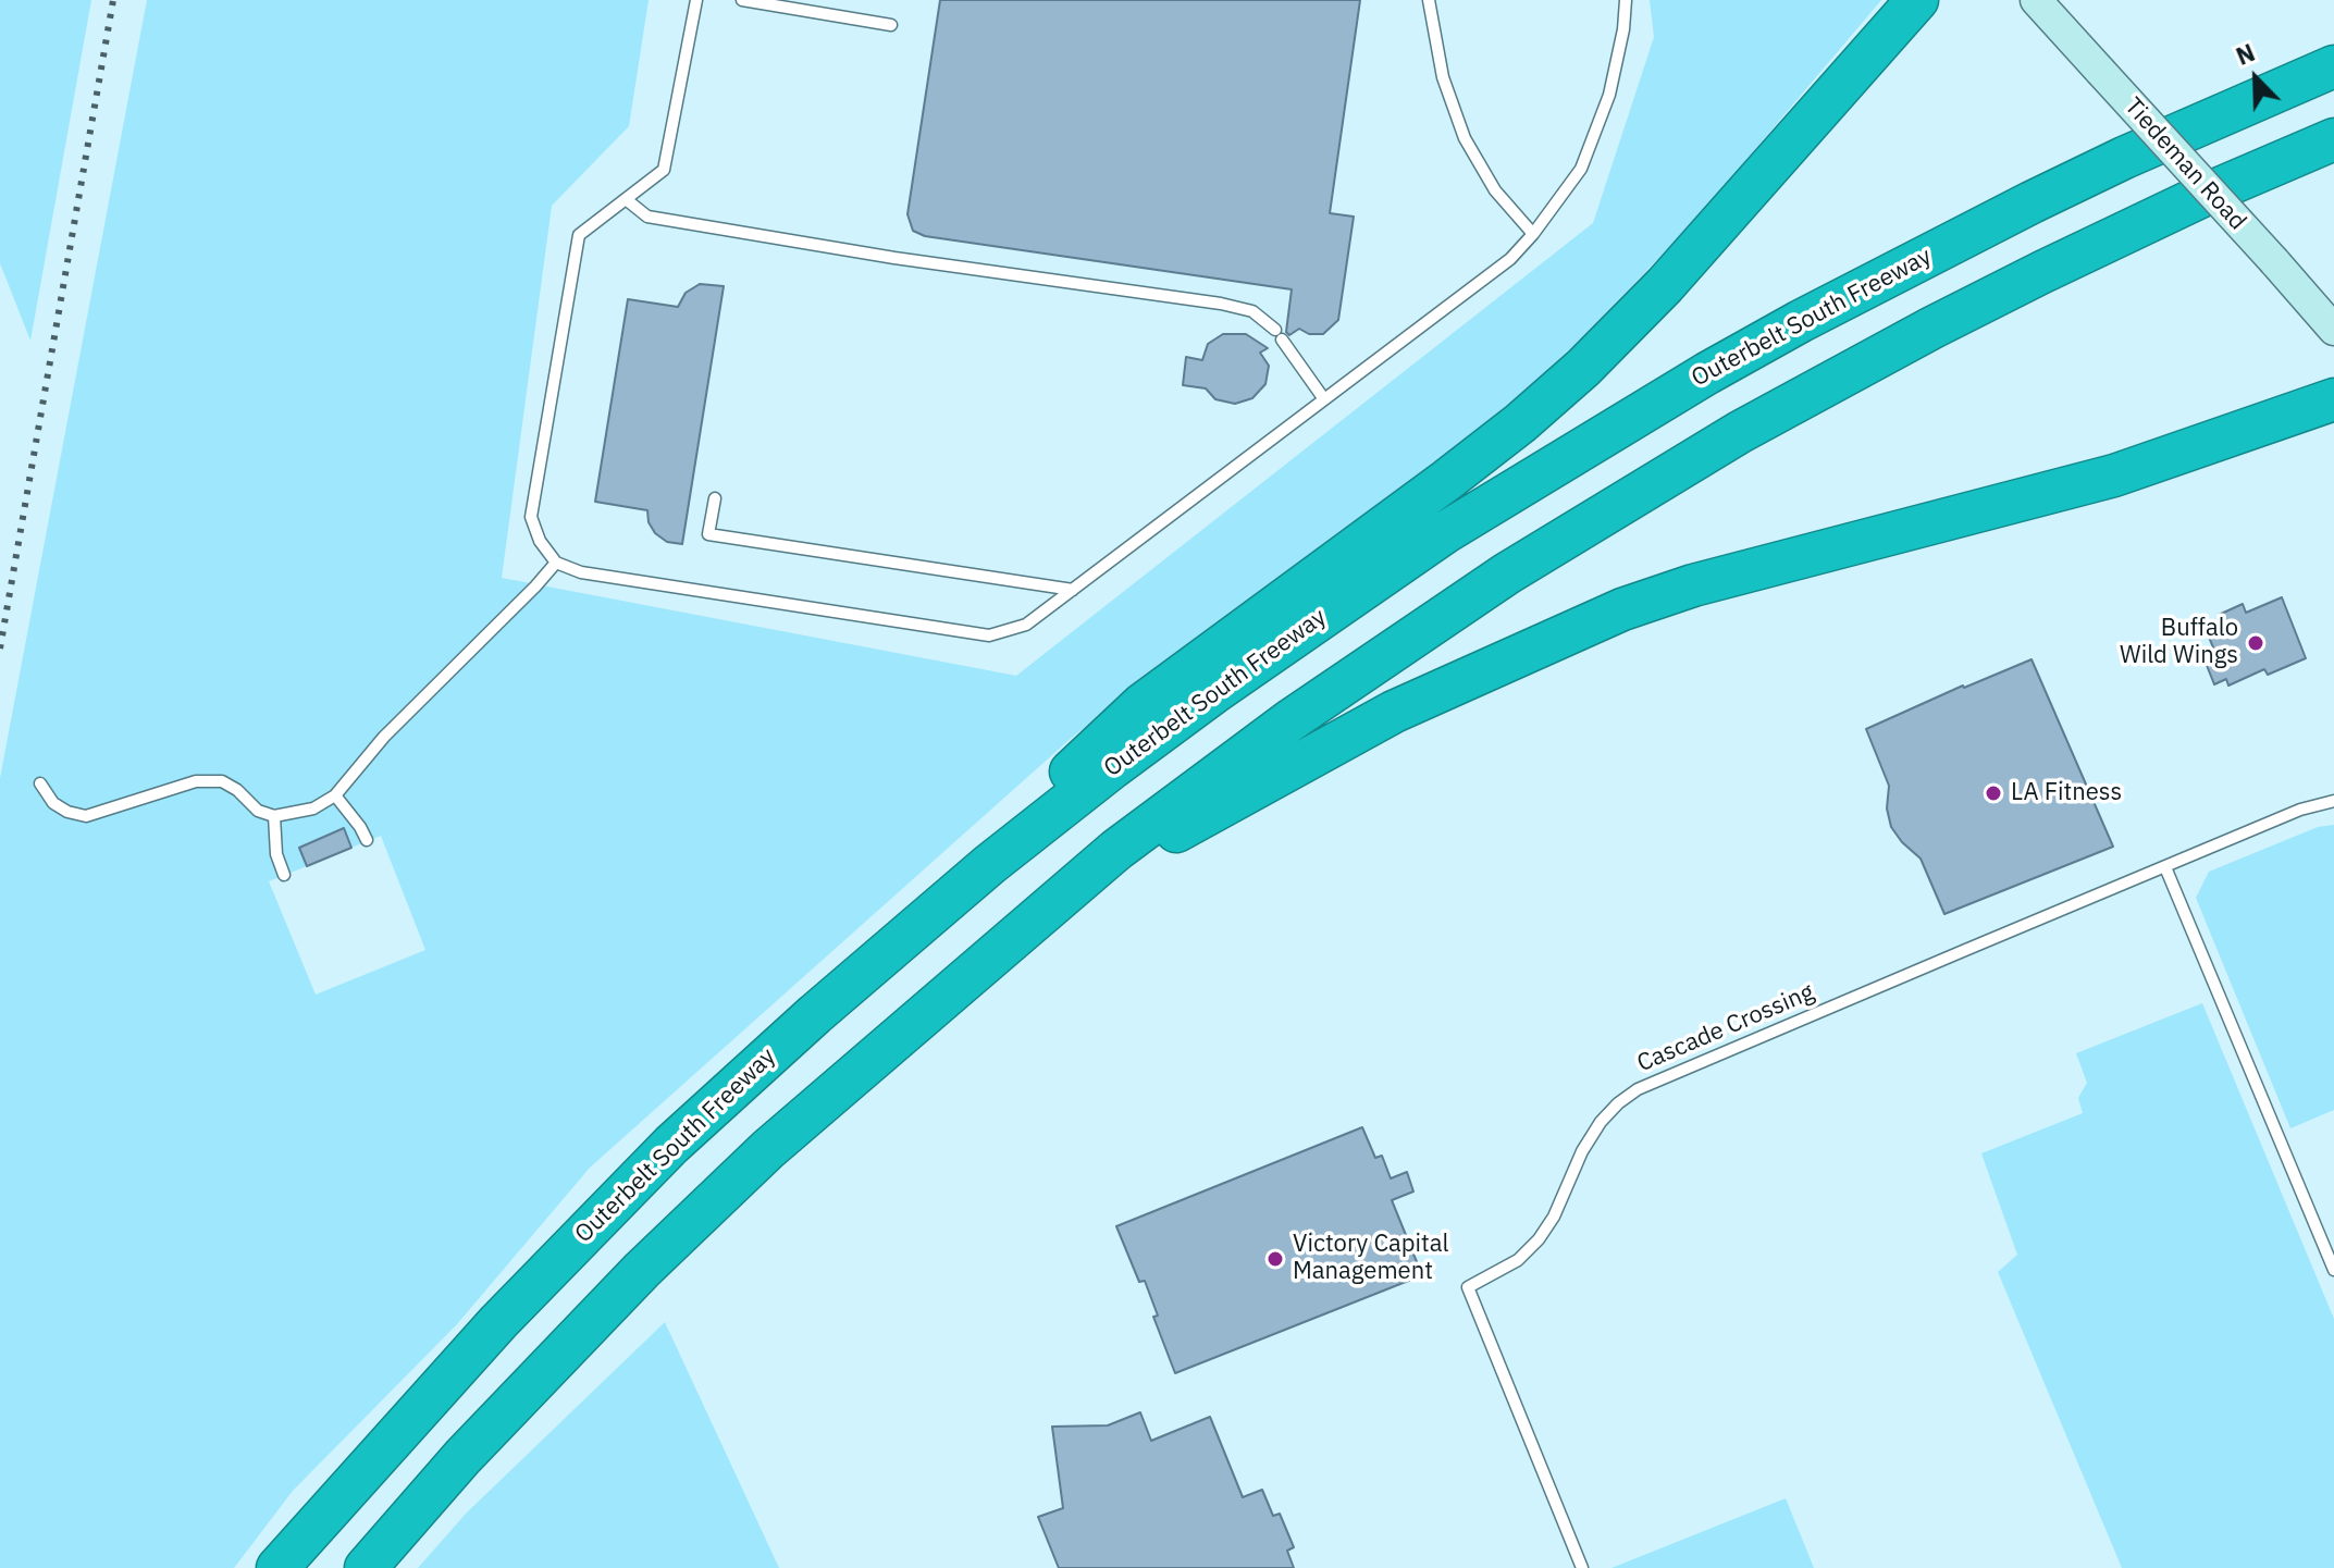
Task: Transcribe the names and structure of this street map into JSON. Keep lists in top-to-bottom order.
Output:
{
  "streets": {
    "highway": ["Outerbelt South Freeway"],
    "main road": ["Tiedeman Road"],
    "lane": ["Cascade Crossing"]
  },
  "places": ["Buffalo Wild Wings", "LA Fitness", "Victory Capital Management"],
  "north": "top left"
}
